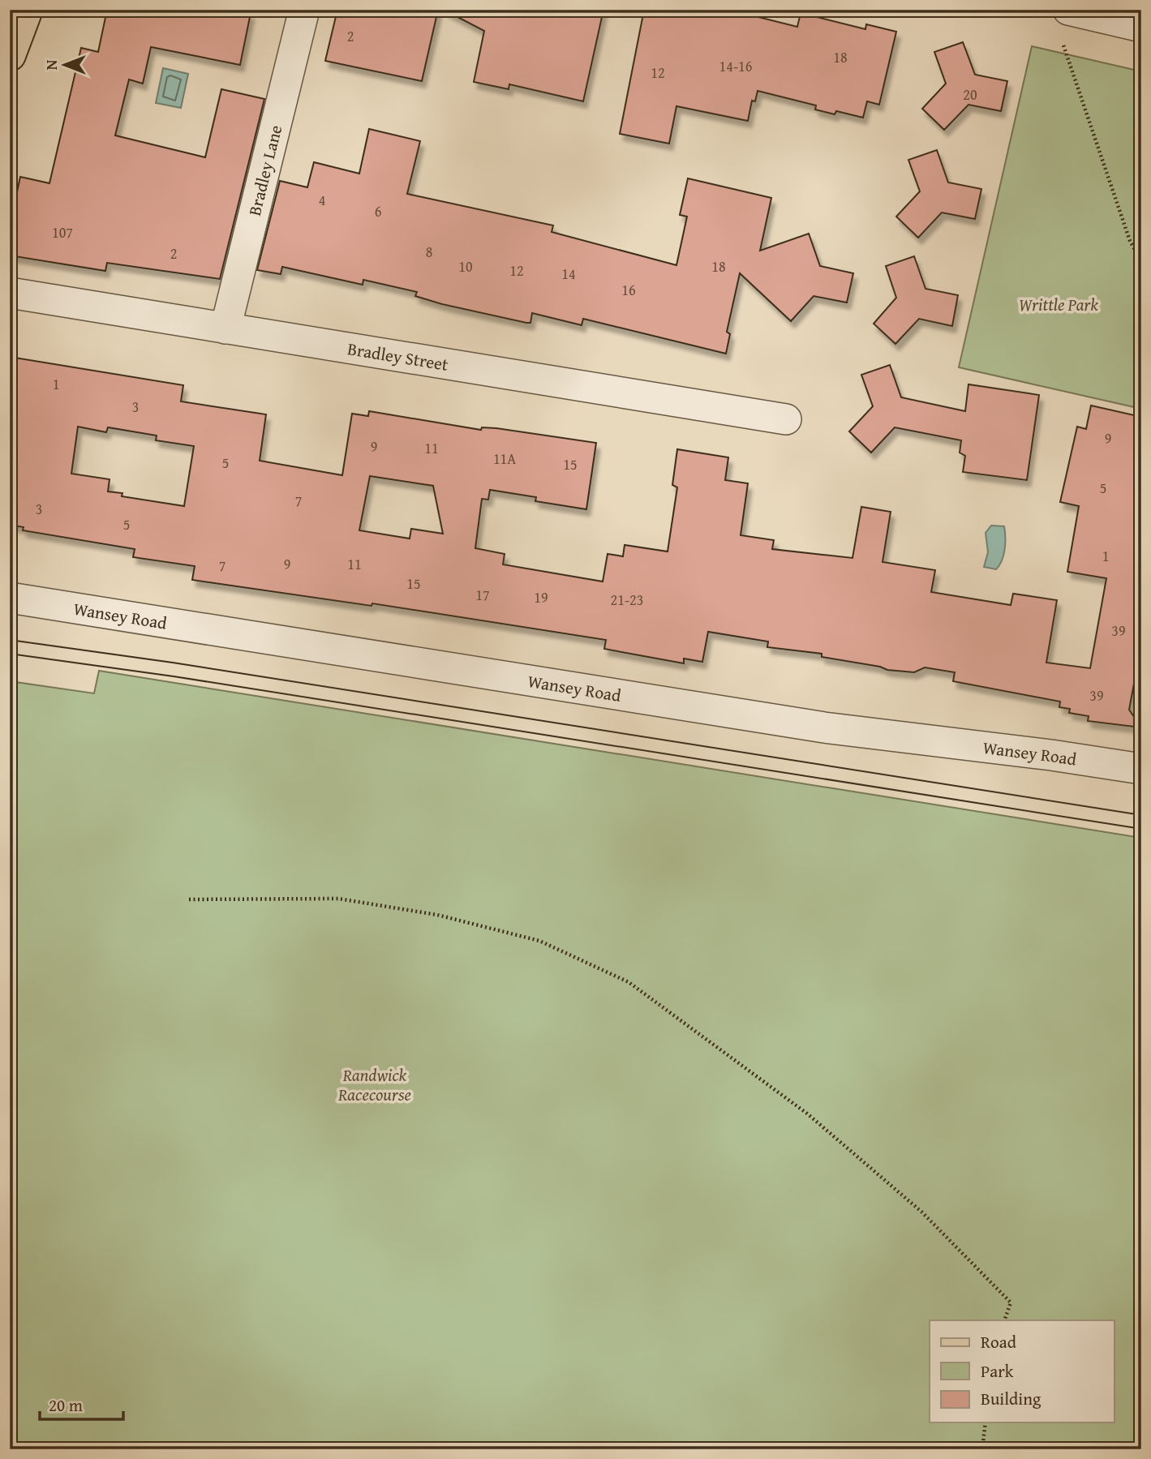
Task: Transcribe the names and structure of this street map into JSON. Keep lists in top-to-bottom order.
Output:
{
  "streets": {
    "street": ["Bradley Lane", "Bradley Street", "Wansey Road"]
  },
  "crossings": [
    ["Bradley Lane", "Bradley Street"]
  ],
  "parks": ["Writtle Park", "Randwick Racecourse"],
  "house_numbers": [
    "2",
    "18",
    "14-16",
    "12",
    "20",
    "4",
    "6",
    "107",
    "8",
    "2",
    "10",
    "18",
    "12",
    "14",
    "16",
    "1",
    "3",
    "9",
    "9",
    "11",
    "11A",
    "5",
    "15",
    "5",
    "7",
    "3",
    "5",
    "1",
    "9",
    "11",
    "7",
    "15",
    "17",
    "19",
    "21-23",
    "39",
    "39"
  ],
  "legend": ["Road", "Park", "Building"],
  "scale_bar": "20 m",
  "north": "left"
}
